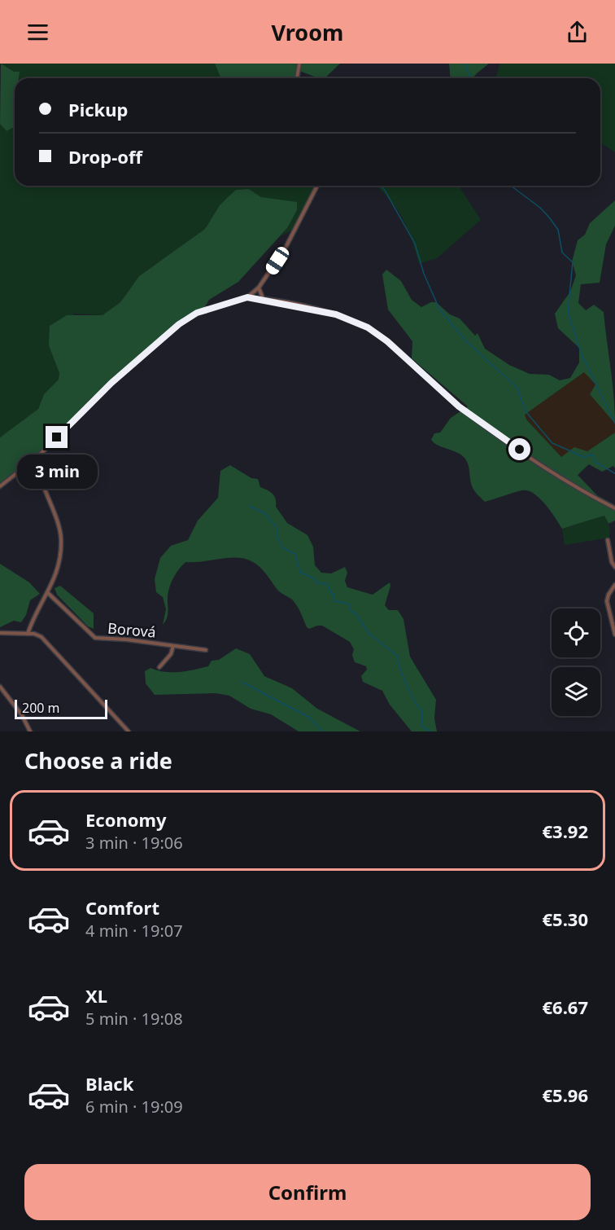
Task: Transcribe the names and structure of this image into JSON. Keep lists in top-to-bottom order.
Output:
{
  "streets": {
    "street": ["Borová"]
  },
  "scale_bar": "200 m",
  "page": {
    "header": "Vroom",
    "banner": ["Pickup", "Drop-off"],
    "bubble": "3 min",
    "scale": "200 m",
    "heading": "Choose a ride",
    "list": [
      {
        "name": "Economy",
        "note": "3 min · 19:06",
        "value": "€3.92"
      },
      {
        "name": "Comfort",
        "note": "4 min · 19:07",
        "value": "€5.30"
      },
      {
        "name": "XL",
        "note": "5 min · 19:08",
        "value": "€6.67"
      },
      {
        "name": "Black",
        "note": "6 min · 19:09",
        "value": "€5.96"
      }
    ],
    "buttons": "Confirm"
  }
}
